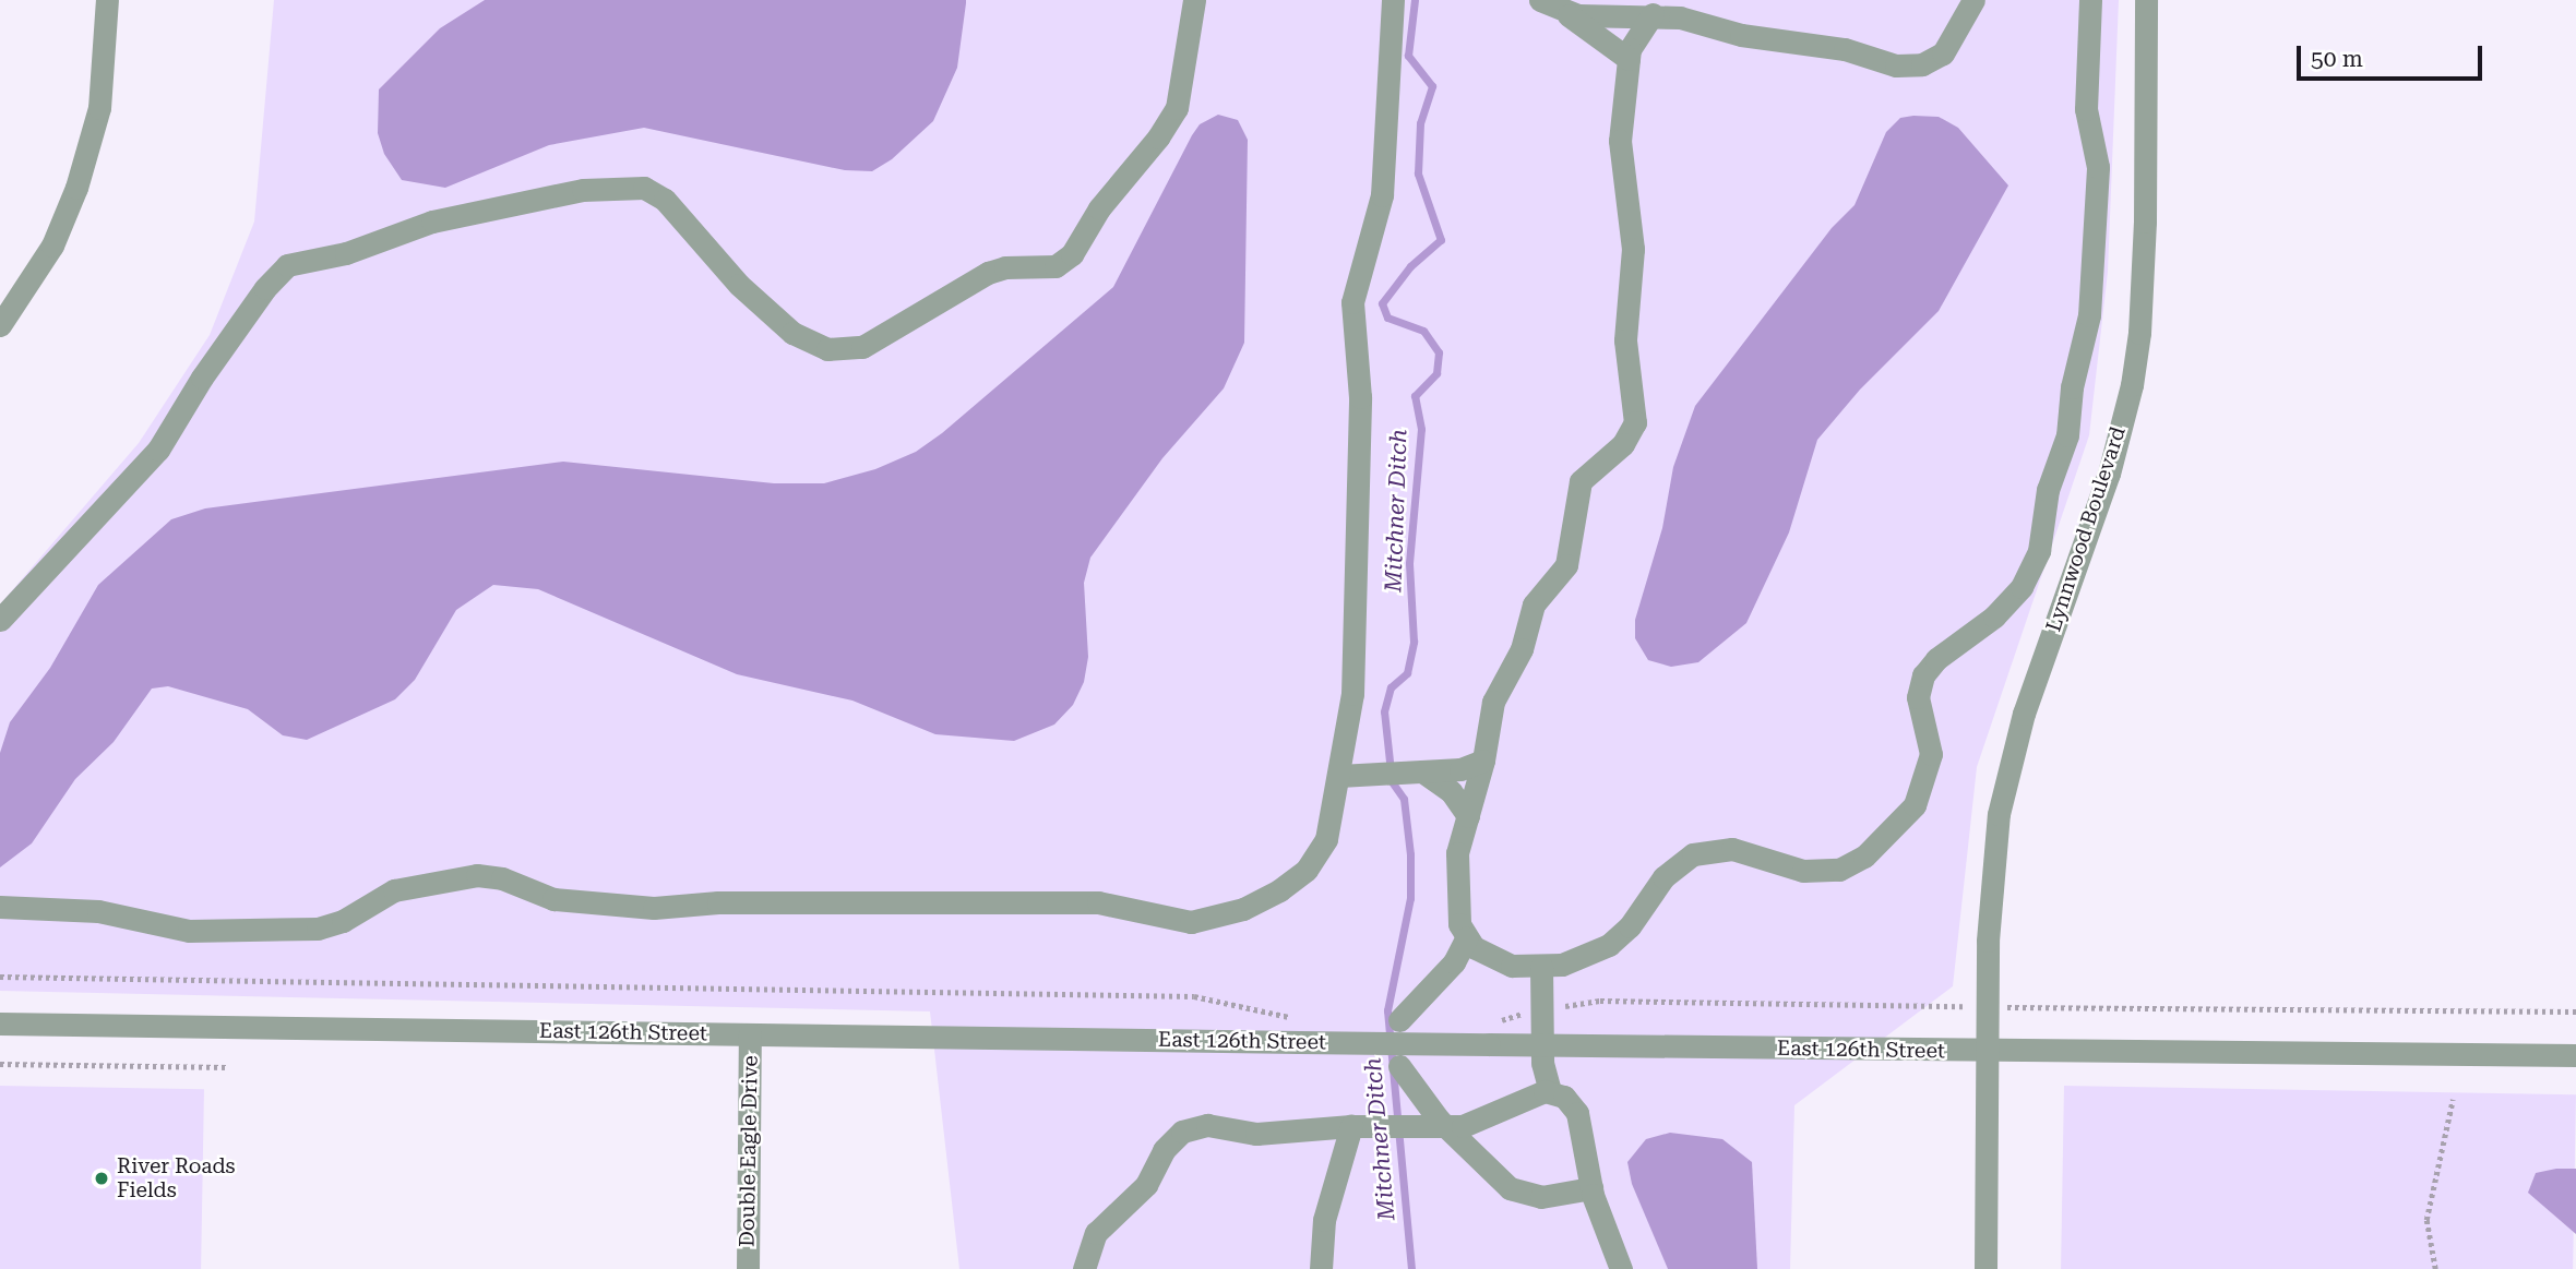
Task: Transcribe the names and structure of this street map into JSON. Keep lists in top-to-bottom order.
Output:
{
  "streets": {
    "street": ["Lynnwood Boulevard", "East 126th Street", "Double Eagle Drive"]
  },
  "crossings": [
    ["Lynnwood Boulevard", "East 126th Street"],
    ["East 126th Street", "Double Eagle Drive"]
  ],
  "water": ["Mitchner Ditch"],
  "places": ["River Roads Fields"],
  "scale_bar": "50 m"
}
